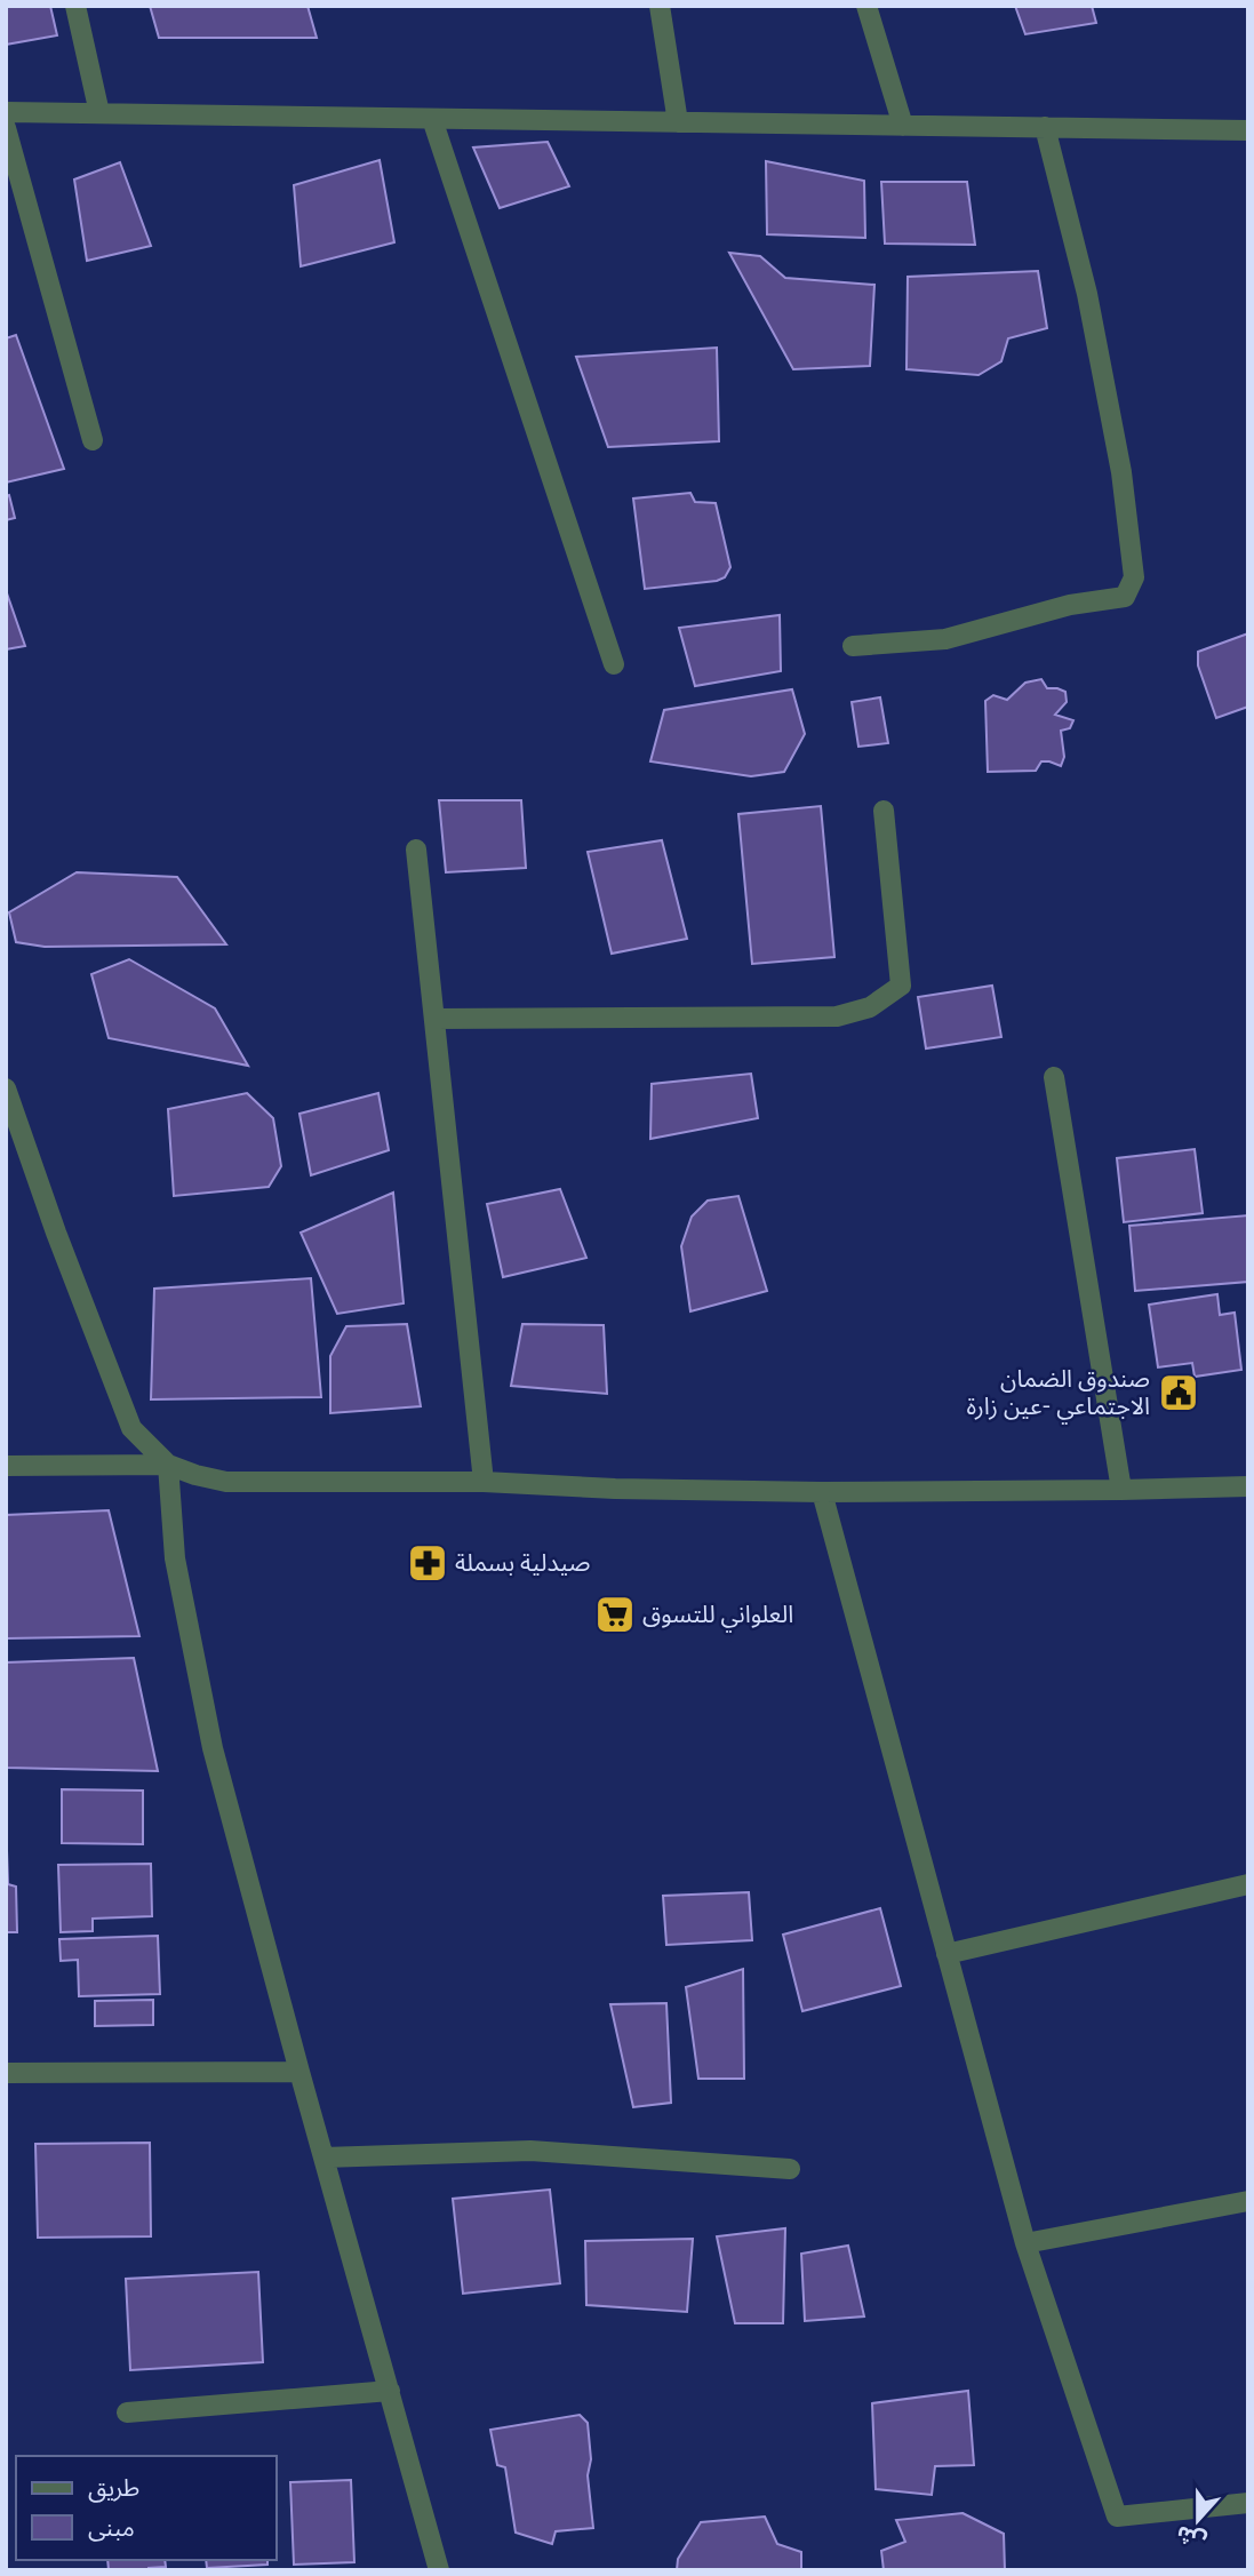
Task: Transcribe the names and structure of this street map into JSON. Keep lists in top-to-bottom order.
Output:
{
  "places": {
    "public building": ["صندوق الضمان الاجتماعي -عين زارة"],
    "pharmacy": ["صيدلية بسملة"],
    "supermarket": ["العلواني للتسوق"]
  },
  "legend": ["طريق", "مبنى"],
  "north": "bottom"
}
